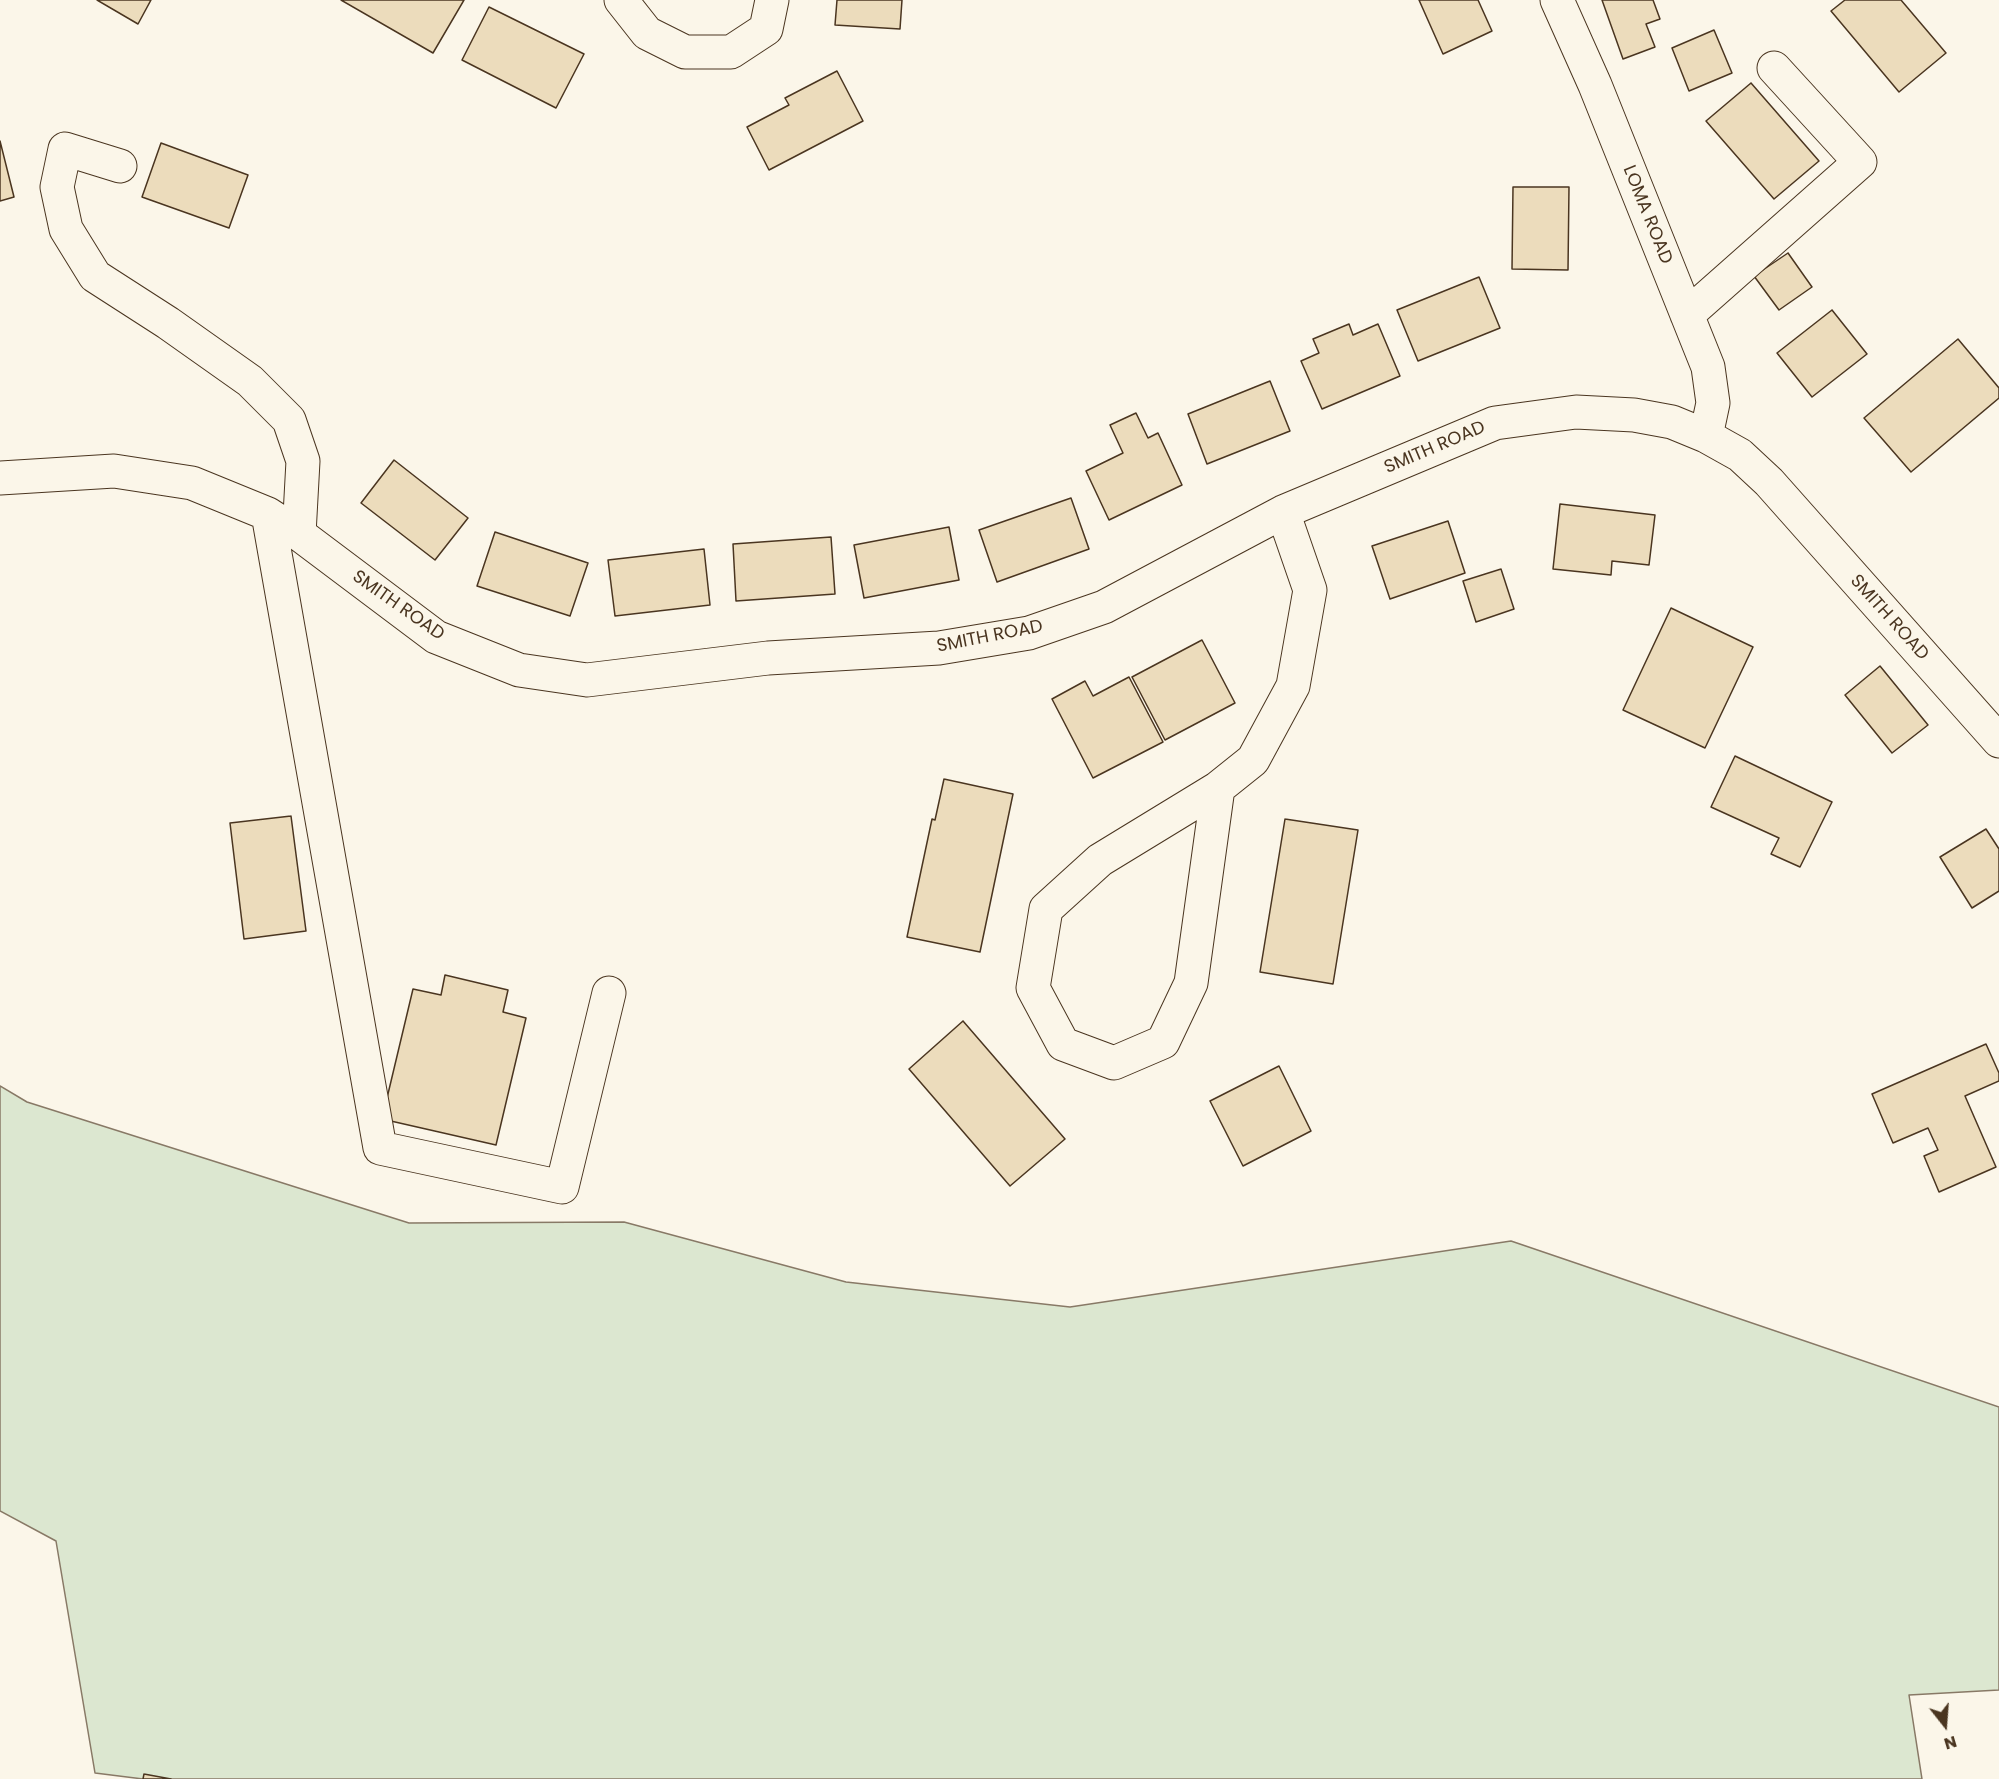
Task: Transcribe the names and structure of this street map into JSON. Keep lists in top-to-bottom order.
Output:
{
  "streets": {
    "street": ["LOMA ROAD", "SMITH ROAD"]
  },
  "crossings": [
    ["LOMA ROAD", "SMITH ROAD"]
  ],
  "north": "bottom"
}
